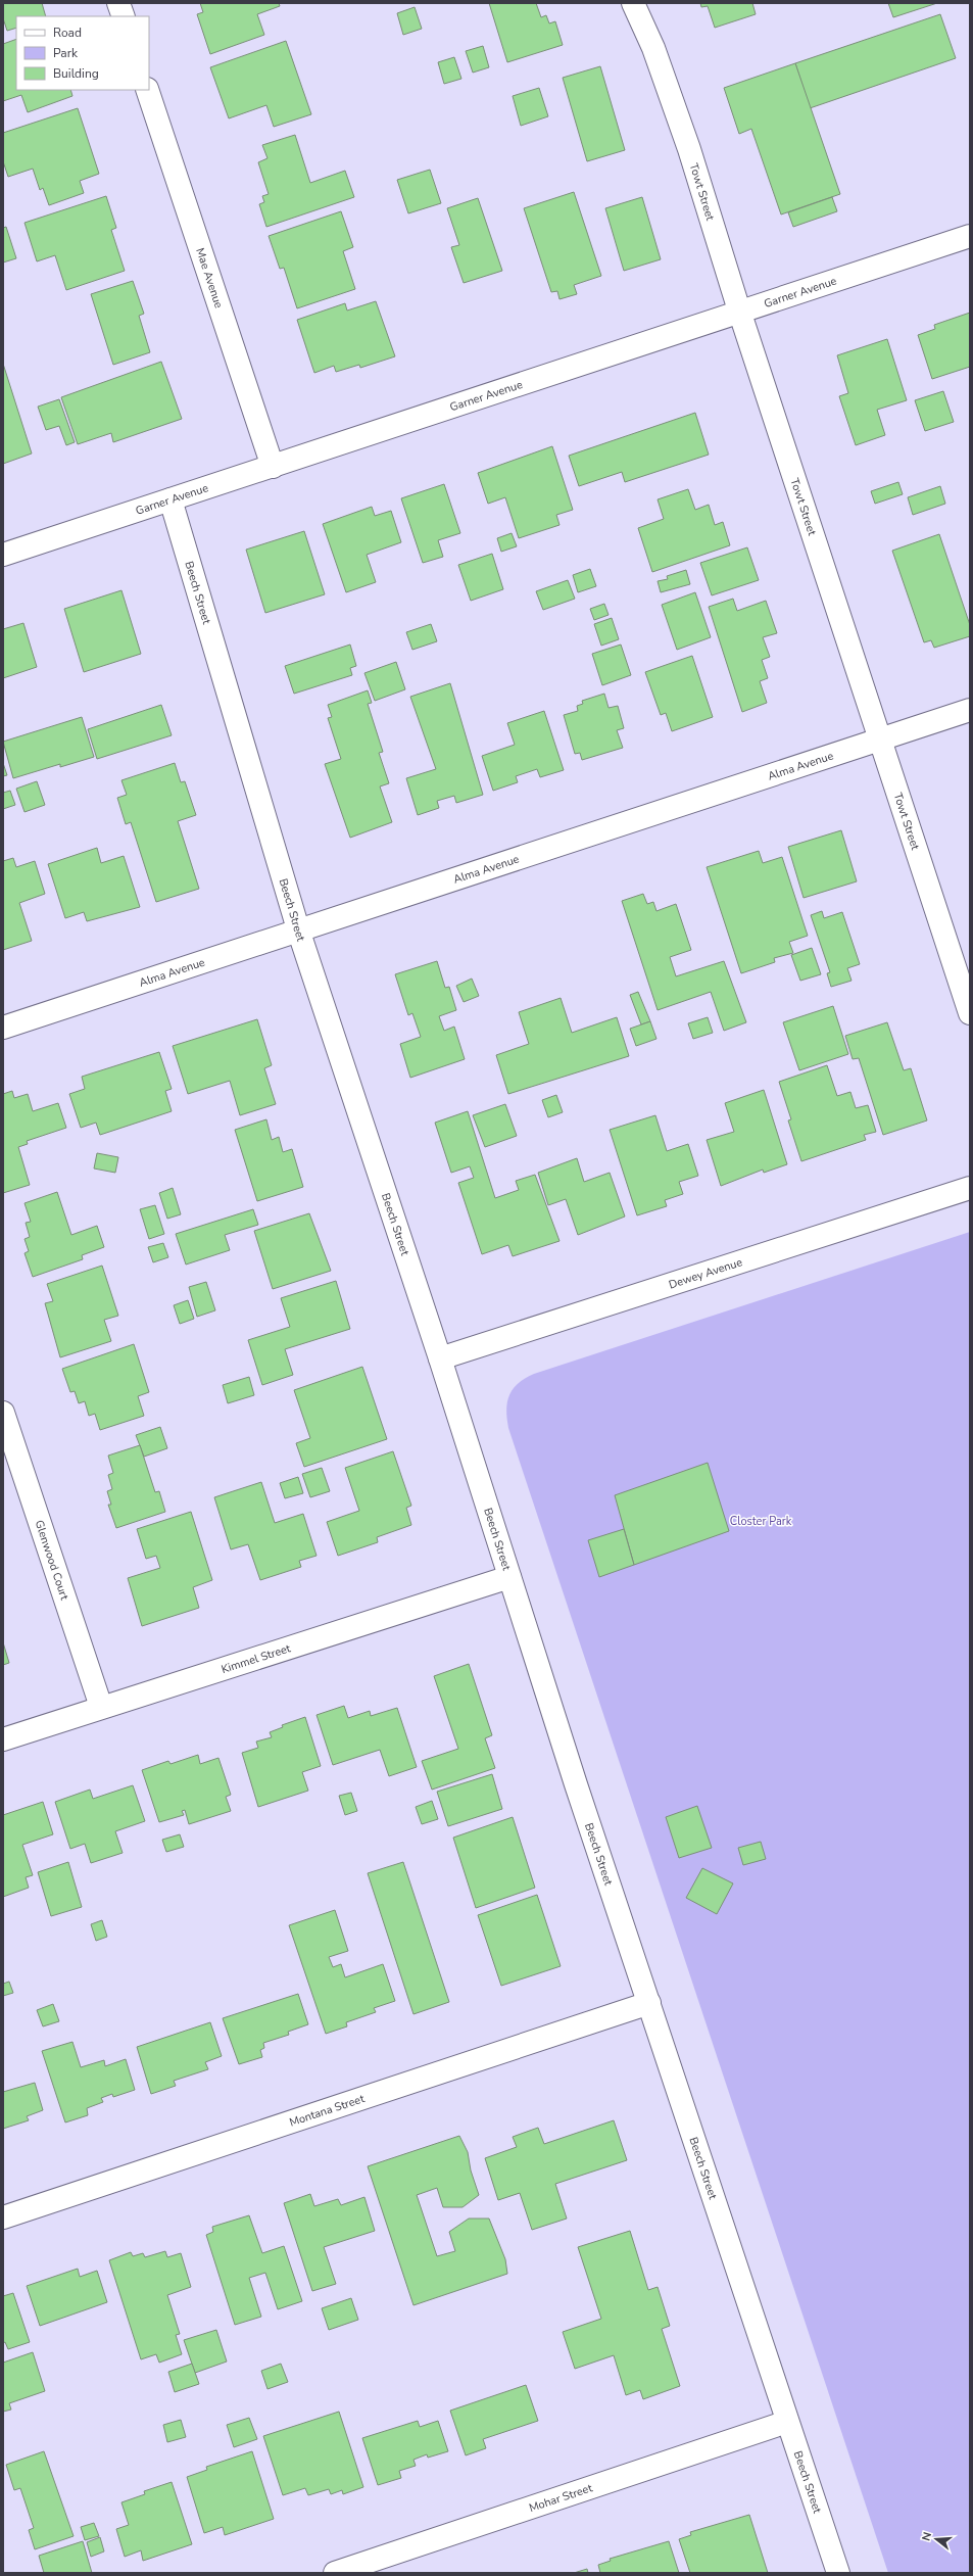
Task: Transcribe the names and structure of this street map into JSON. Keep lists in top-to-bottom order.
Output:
{
  "streets": {
    "street": [
      "Towt Street",
      "Mae Avenue",
      "Garner Avenue",
      "Beech Street",
      "Alma Avenue",
      "Dewey Avenue",
      "Glenwood Court",
      "Kimmel Street",
      "Montana Street",
      "Mohar Street"
    ]
  },
  "crossings": [
    ["Towt Street", "Garner Avenue"],
    ["Towt Street", "Alma Avenue"],
    ["Mae Avenue", "Garner Avenue"],
    ["Garner Avenue", "Beech Street"],
    ["Beech Street", "Alma Avenue"],
    ["Beech Street", "Dewey Avenue"],
    ["Beech Street", "Kimmel Street"],
    ["Beech Street", "Montana Street"],
    ["Beech Street", "Mohar Street"],
    ["Glenwood Court", "Kimmel Street"]
  ],
  "parks": ["Closter Park"],
  "legend": ["Road", "Park", "Building"],
  "north": "left"
}
